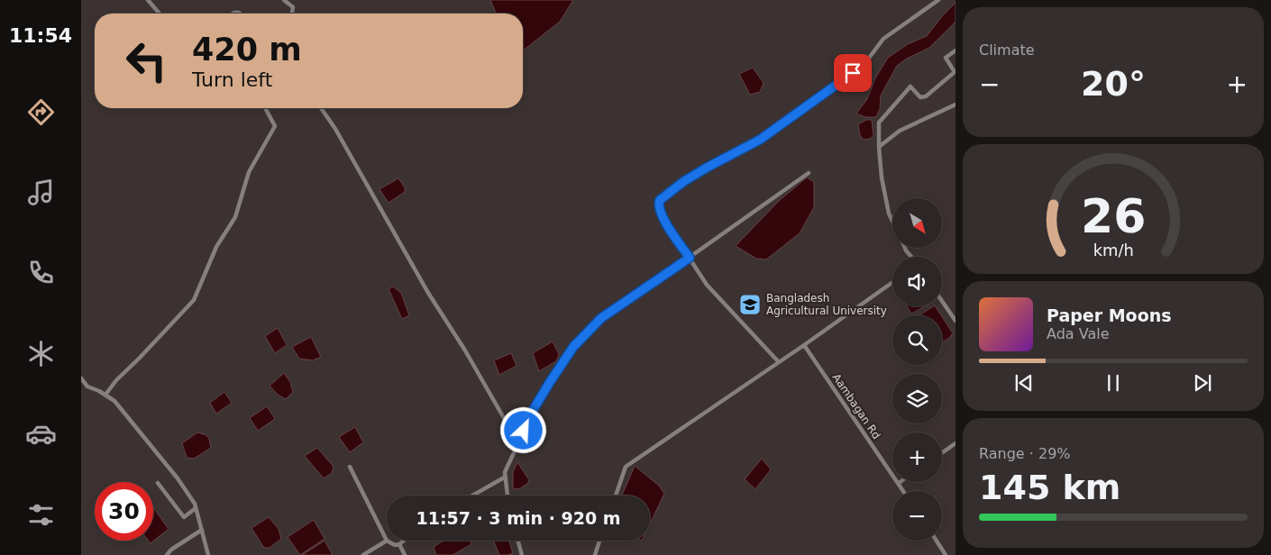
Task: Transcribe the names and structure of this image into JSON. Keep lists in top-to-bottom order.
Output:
{
  "streets": {
    "street": ["Aambagan Rd"]
  },
  "places": {
    "school or university": ["Bangladesh Agricultural University"]
  },
  "north": "bottom right",
  "page": {
    "tabs": "11:54",
    "tile": [
      "Climate",
      ["Range · 29%", "145 km"]
    ],
    "turn": ["420 m", "Turn left"],
    "heat": ["−", "20°", "+"],
    "map_buttons": ["+", "−"],
    "song": ["Paper Moons", "Ada Vale"],
    "limit": "30",
    "trip": "11:57 · 3 min · 920 m",
    "gauge": ["26", "km/h"]
  }
}
